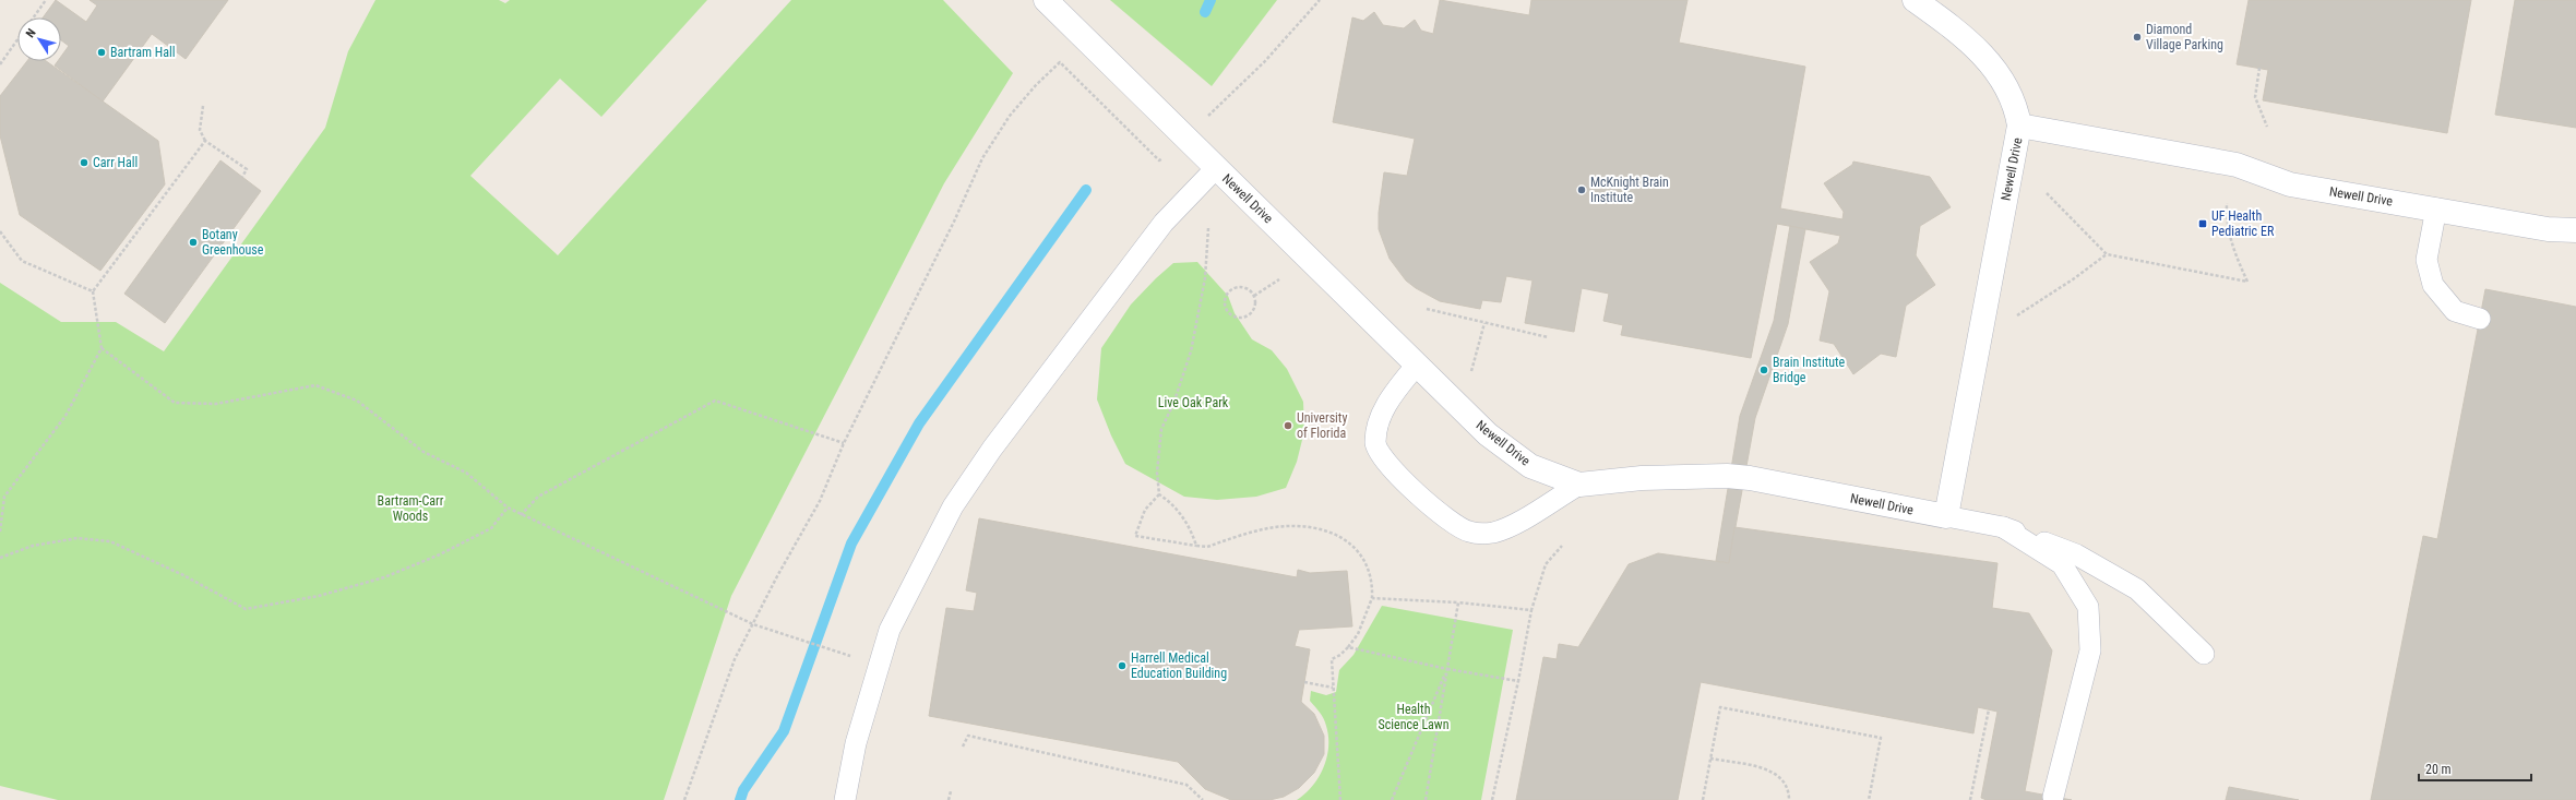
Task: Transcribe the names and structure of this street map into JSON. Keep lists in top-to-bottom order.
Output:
{
  "streets": {
    "street": ["Newell Drive"]
  },
  "parks": ["Live Oak Park", "Bartram-Carr Woods", "Health Science Lawn"],
  "places": {
    "other": [
      "Diamond Village Parking",
      "Bartram Hall",
      "Carr Hall",
      "McKnight Brain Institute",
      "Botany Greenhouse",
      "Brain Institute Bridge",
      "University of Florida",
      "Harrell Medical Education Building"
    ],
    "transit": ["UF Health Pediatric ER"]
  },
  "scale_bar": "20 m",
  "north": "top left"
}
